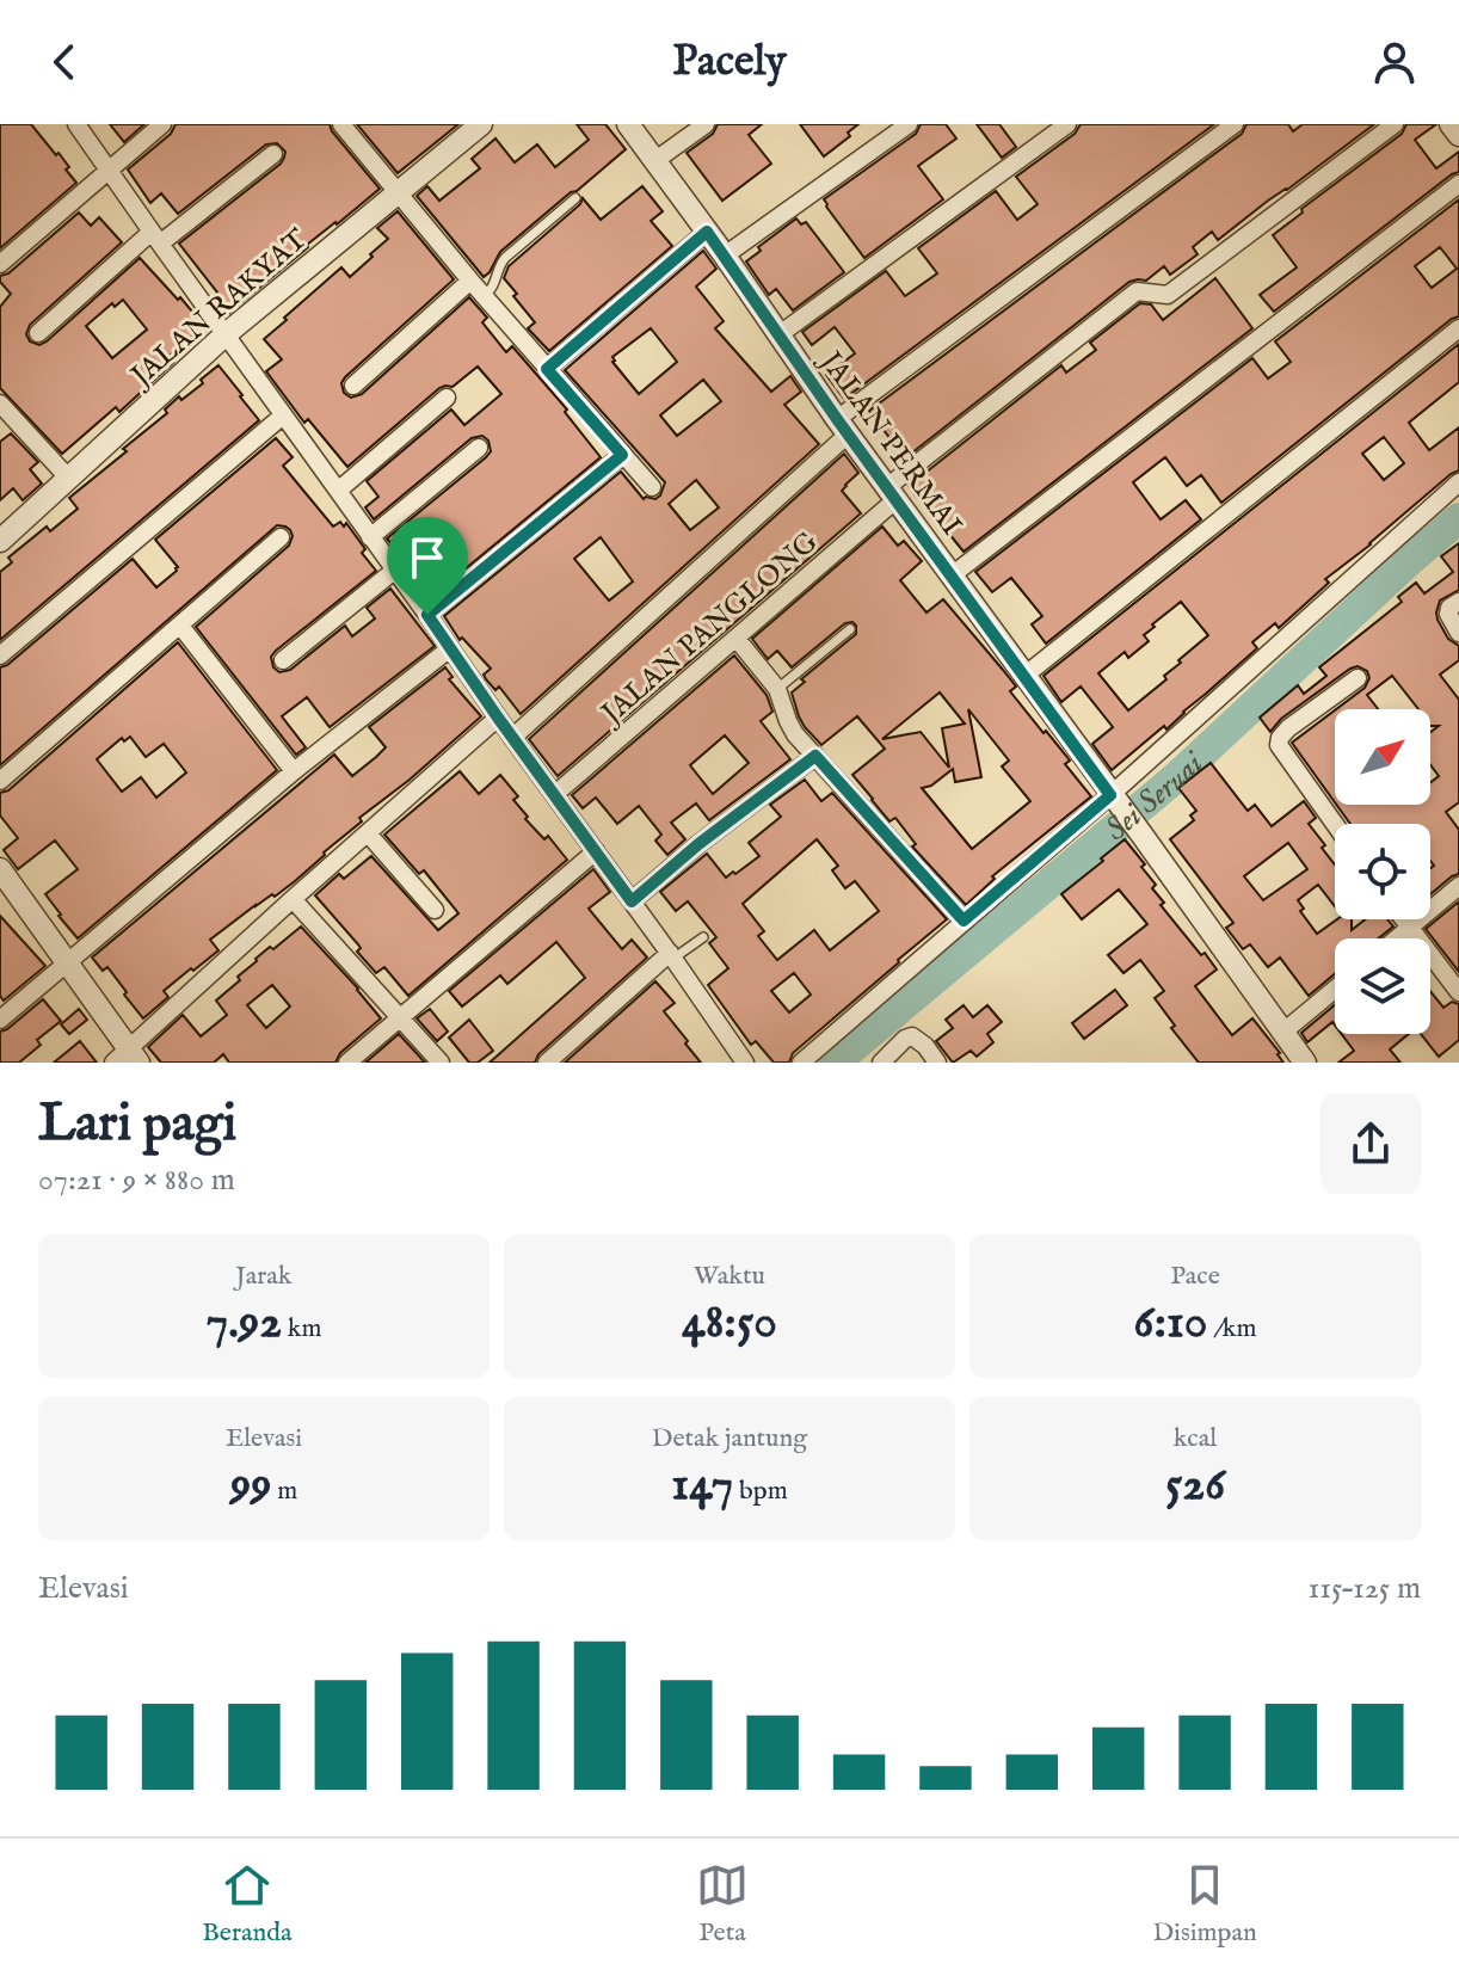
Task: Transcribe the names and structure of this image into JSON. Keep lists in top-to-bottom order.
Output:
{
  "streets": {
    "street": ["JALAN RAKYAT", "JALAN PERMAI", "JALAN PANGLONG"]
  },
  "crossings": [
    ["JALAN PERMAI", "JALAN PANGLONG"]
  ],
  "water": ["Sei Seruai"],
  "north": "top right",
  "page": {
    "header": "Pacely",
    "heading": ["Lari pagi", "07:21 · 9 × 880 m"],
    "stats": [
      ["Jarak", "7.92 km"],
      ["Waktu", "48:50"],
      ["Pace", "6:10 /km"],
      ["Elevasi", "99 m"],
      ["Detak jantung", "147 bpm"],
      ["kcal", "526"]
    ],
    "chart": ["Elevasi", "115–125 m"],
    "tabs": ["Beranda", "Peta", "Disimpan"]
  }
}
